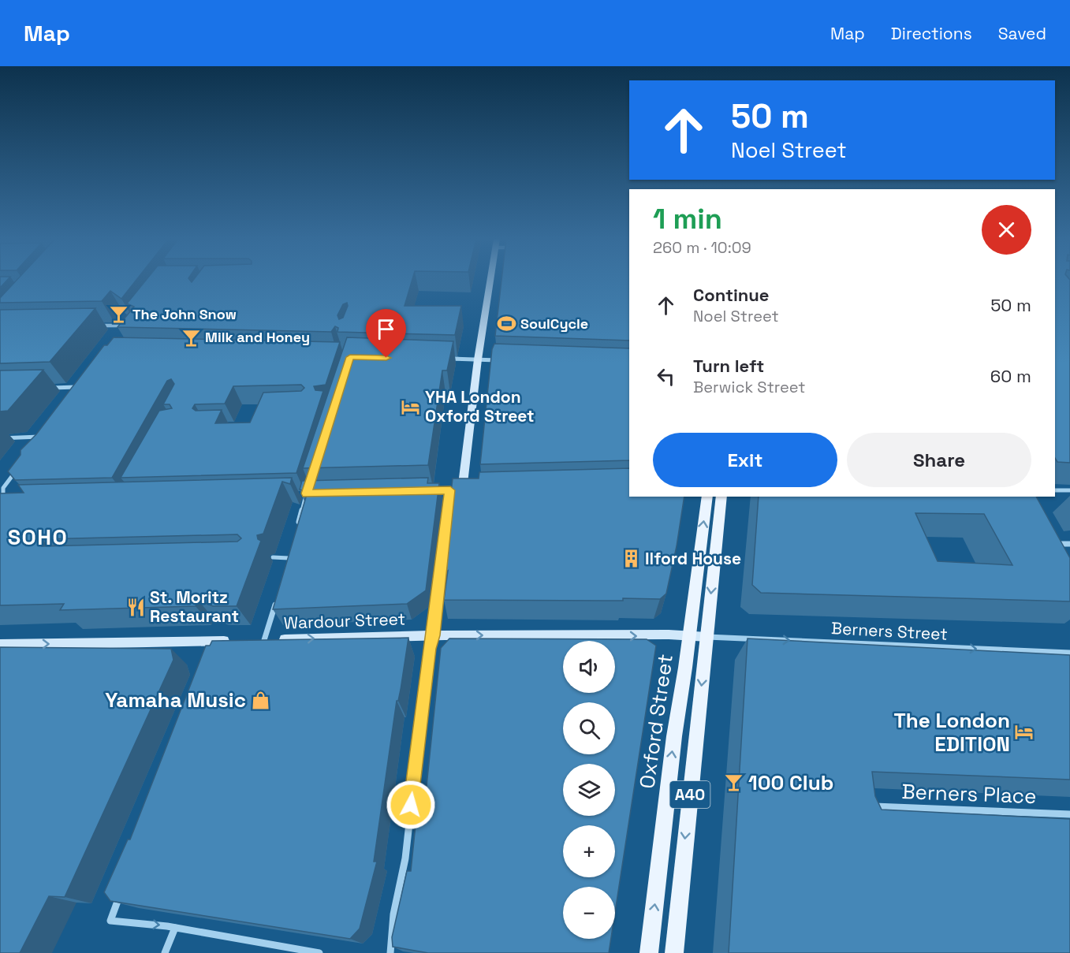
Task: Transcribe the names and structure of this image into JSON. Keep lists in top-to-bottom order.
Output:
{
  "streets": {
    "main road": ["Oxford Street", "A40"],
    "street": ["Wardour Street", "Berners Street", "Berners Place"]
  },
  "crossings": [
    ["Wardour Street", "Berners Street"],
    ["Wardour Street", "Oxford Street"],
    ["Wardour Street", "A40"],
    ["Berners Street", "A40"]
  ],
  "one_way": ["Wardour Street", "Berners Street"],
  "districts": ["SOHO"],
  "places": {
    "bar": ["The John Snow", "Milk and Honey", "100 Club"],
    "sports": ["SoulCycle"],
    "hotel": ["YHA London Oxford Street", "The London EDITION"],
    "building": ["Ilford House"],
    "restaurant": ["St. Moritz Restaurant"],
    "shop": ["Yamaha Music"]
  },
  "page": {
    "header": "Map",
    "nav": ["Map", "Directions", "Saved"],
    "turn": ["50 m", "Noel Street"],
    "heading": ["1 min", "260 m · 10:09"],
    "list": [
      {
        "name": "Continue",
        "note": "Noel Street",
        "value": "50 m"
      },
      {
        "name": "Turn left",
        "note": "Berwick Street",
        "value": "60 m"
      }
    ],
    "buttons": ["Exit", "Share"],
    "map_buttons": ["+", "−"]
  }
}
